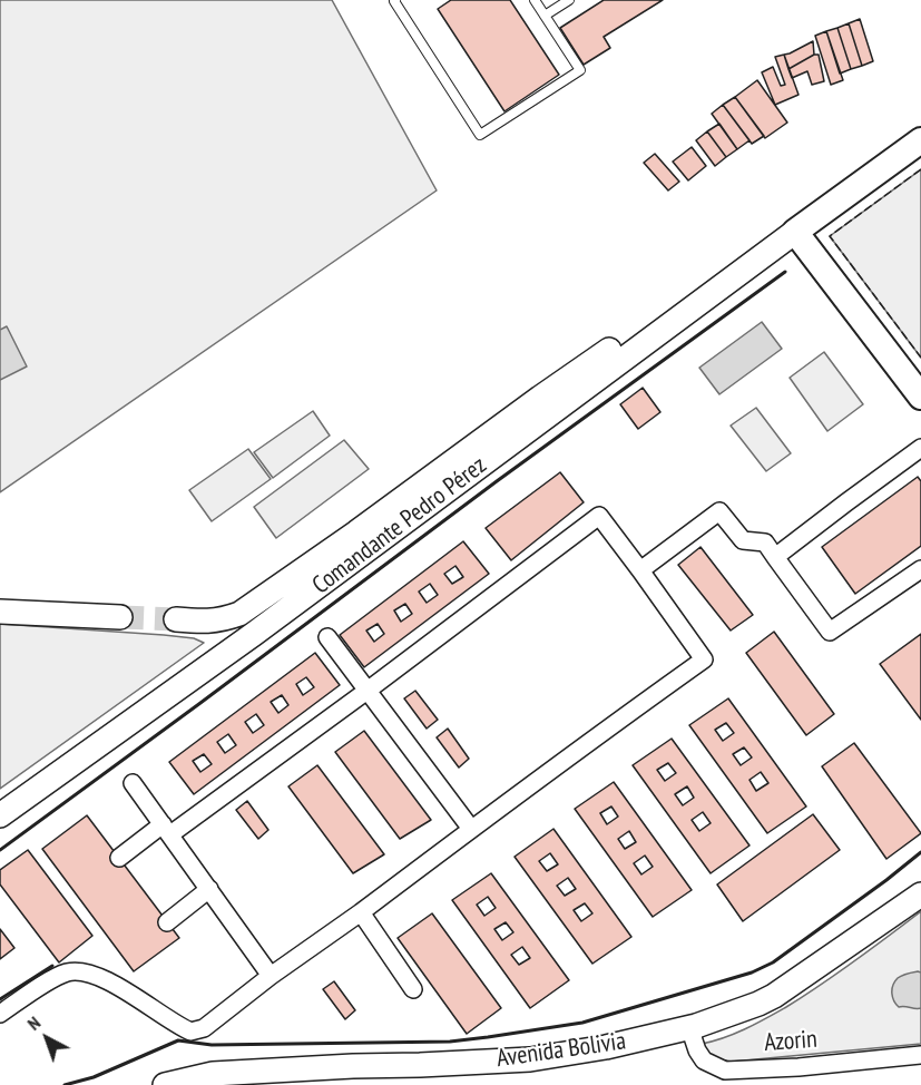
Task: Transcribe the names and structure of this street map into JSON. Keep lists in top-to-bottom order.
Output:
{
  "streets": {
    "main road": ["Comandante Pedro Pérez", "Avenida Bolivia"],
    "street": ["Azorin"]
  },
  "crossings": [
    ["Azorin", "Avenida Bolivia"]
  ],
  "north": "top left"
}
